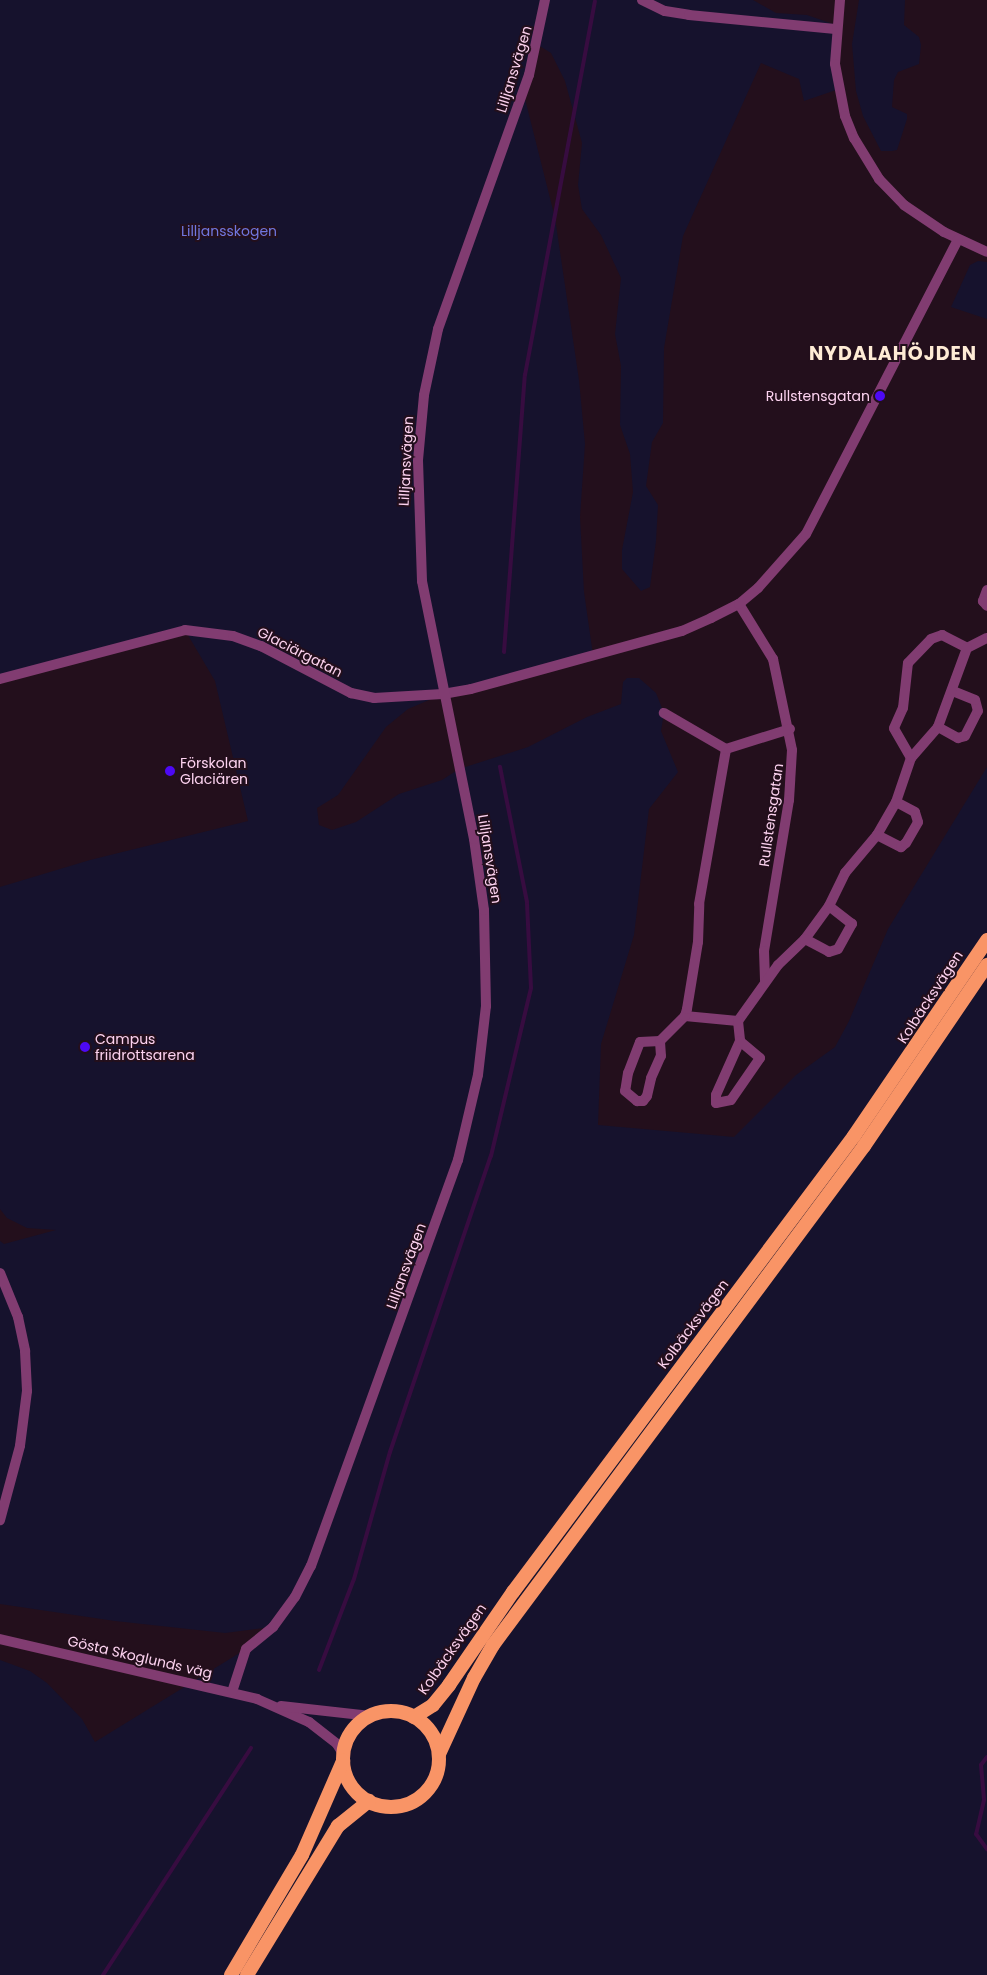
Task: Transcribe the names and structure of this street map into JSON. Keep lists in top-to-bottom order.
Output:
{
  "streets": {
    "highway": ["Kolbäcksvägen"],
    "street": [
      "Lilljansvägen",
      "Glaciärgatan",
      "Rullstensgatan",
      "Gösta Skoglunds väg"
    ]
  },
  "crossings": [
    ["Lilljansvägen", "Glaciärgatan"],
    ["Lilljansvägen", "Gösta Skoglunds väg"],
    ["Kolbäcksvägen", "Gösta Skoglunds väg"]
  ],
  "districts": ["NYDALAHÖJDEN"],
  "parks": ["Lilljansskogen"],
  "places": ["Rullstensgatan", "Förskolan Glaciären", "Campus friidrottsarena"]
}
